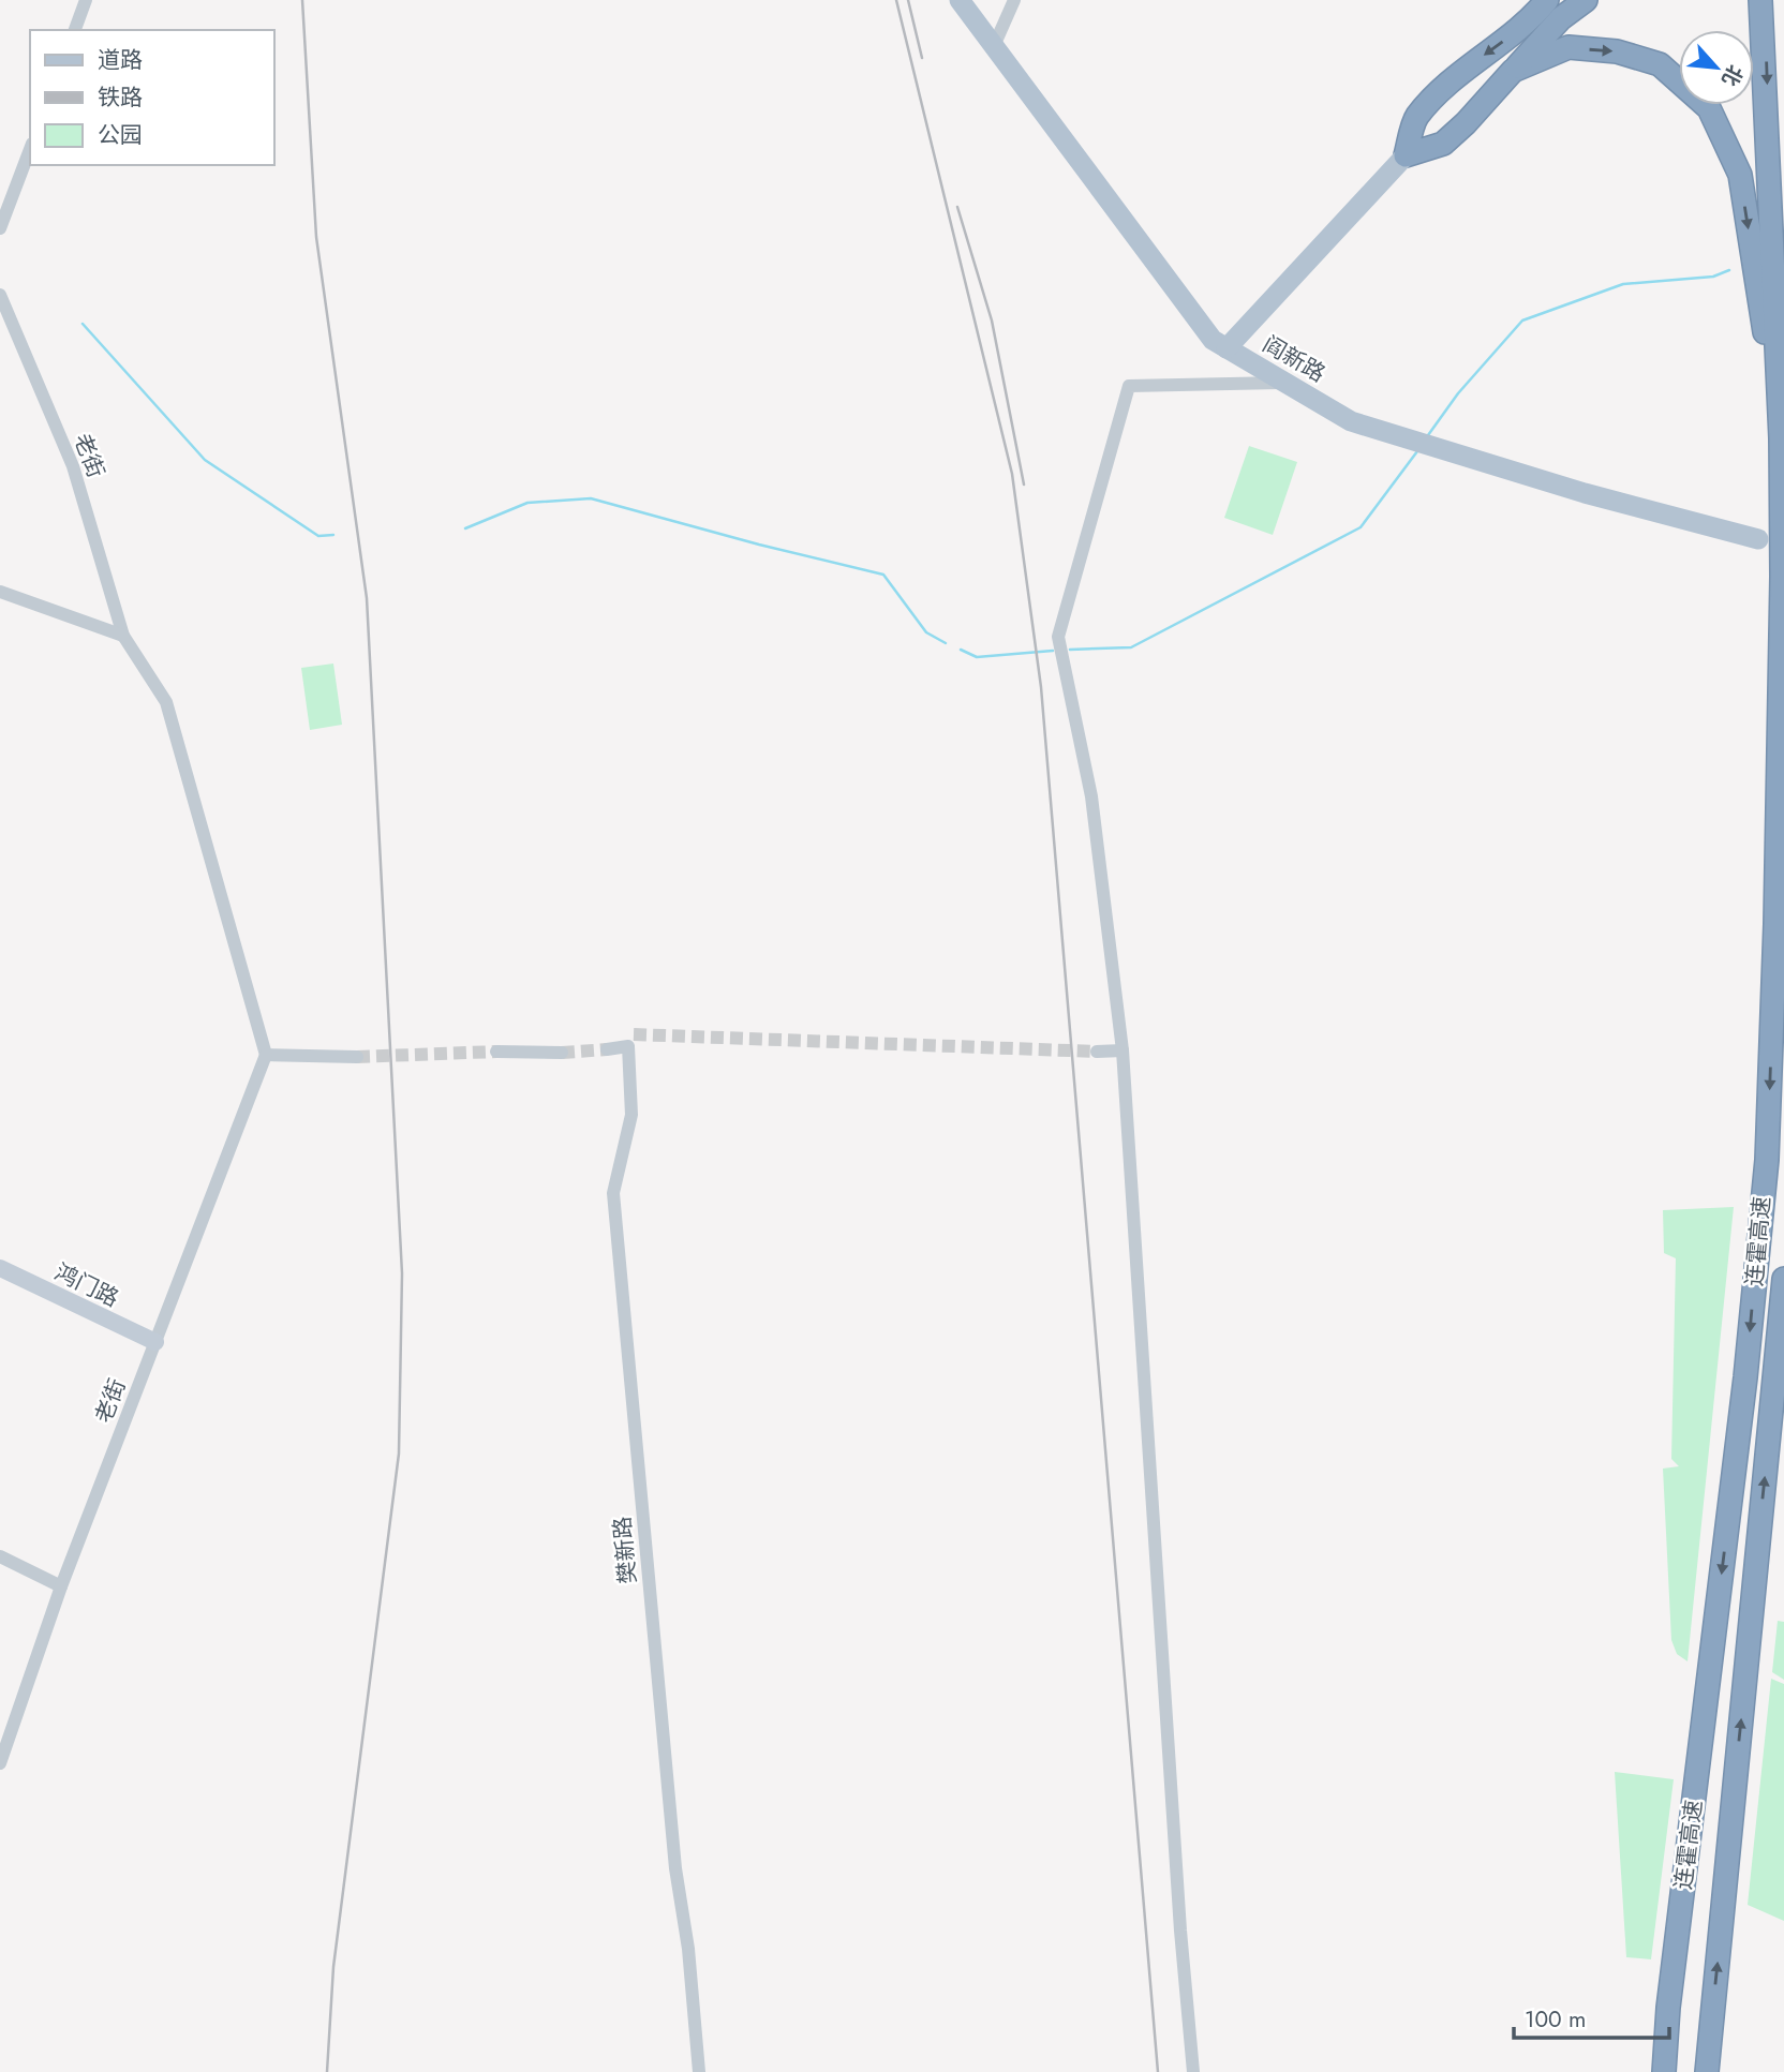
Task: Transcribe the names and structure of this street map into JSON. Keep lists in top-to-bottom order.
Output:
{
  "streets": {
    "highway": ["连霍高速"],
    "main road": ["阎新路"],
    "street": ["老街", "鸿门路", "樊新路"]
  },
  "crossings": [
    ["老街", "鸿门路"]
  ],
  "legend": ["道路", "铁路", "公园"],
  "scale_bar": "100 m",
  "north": "bottom right"
}
